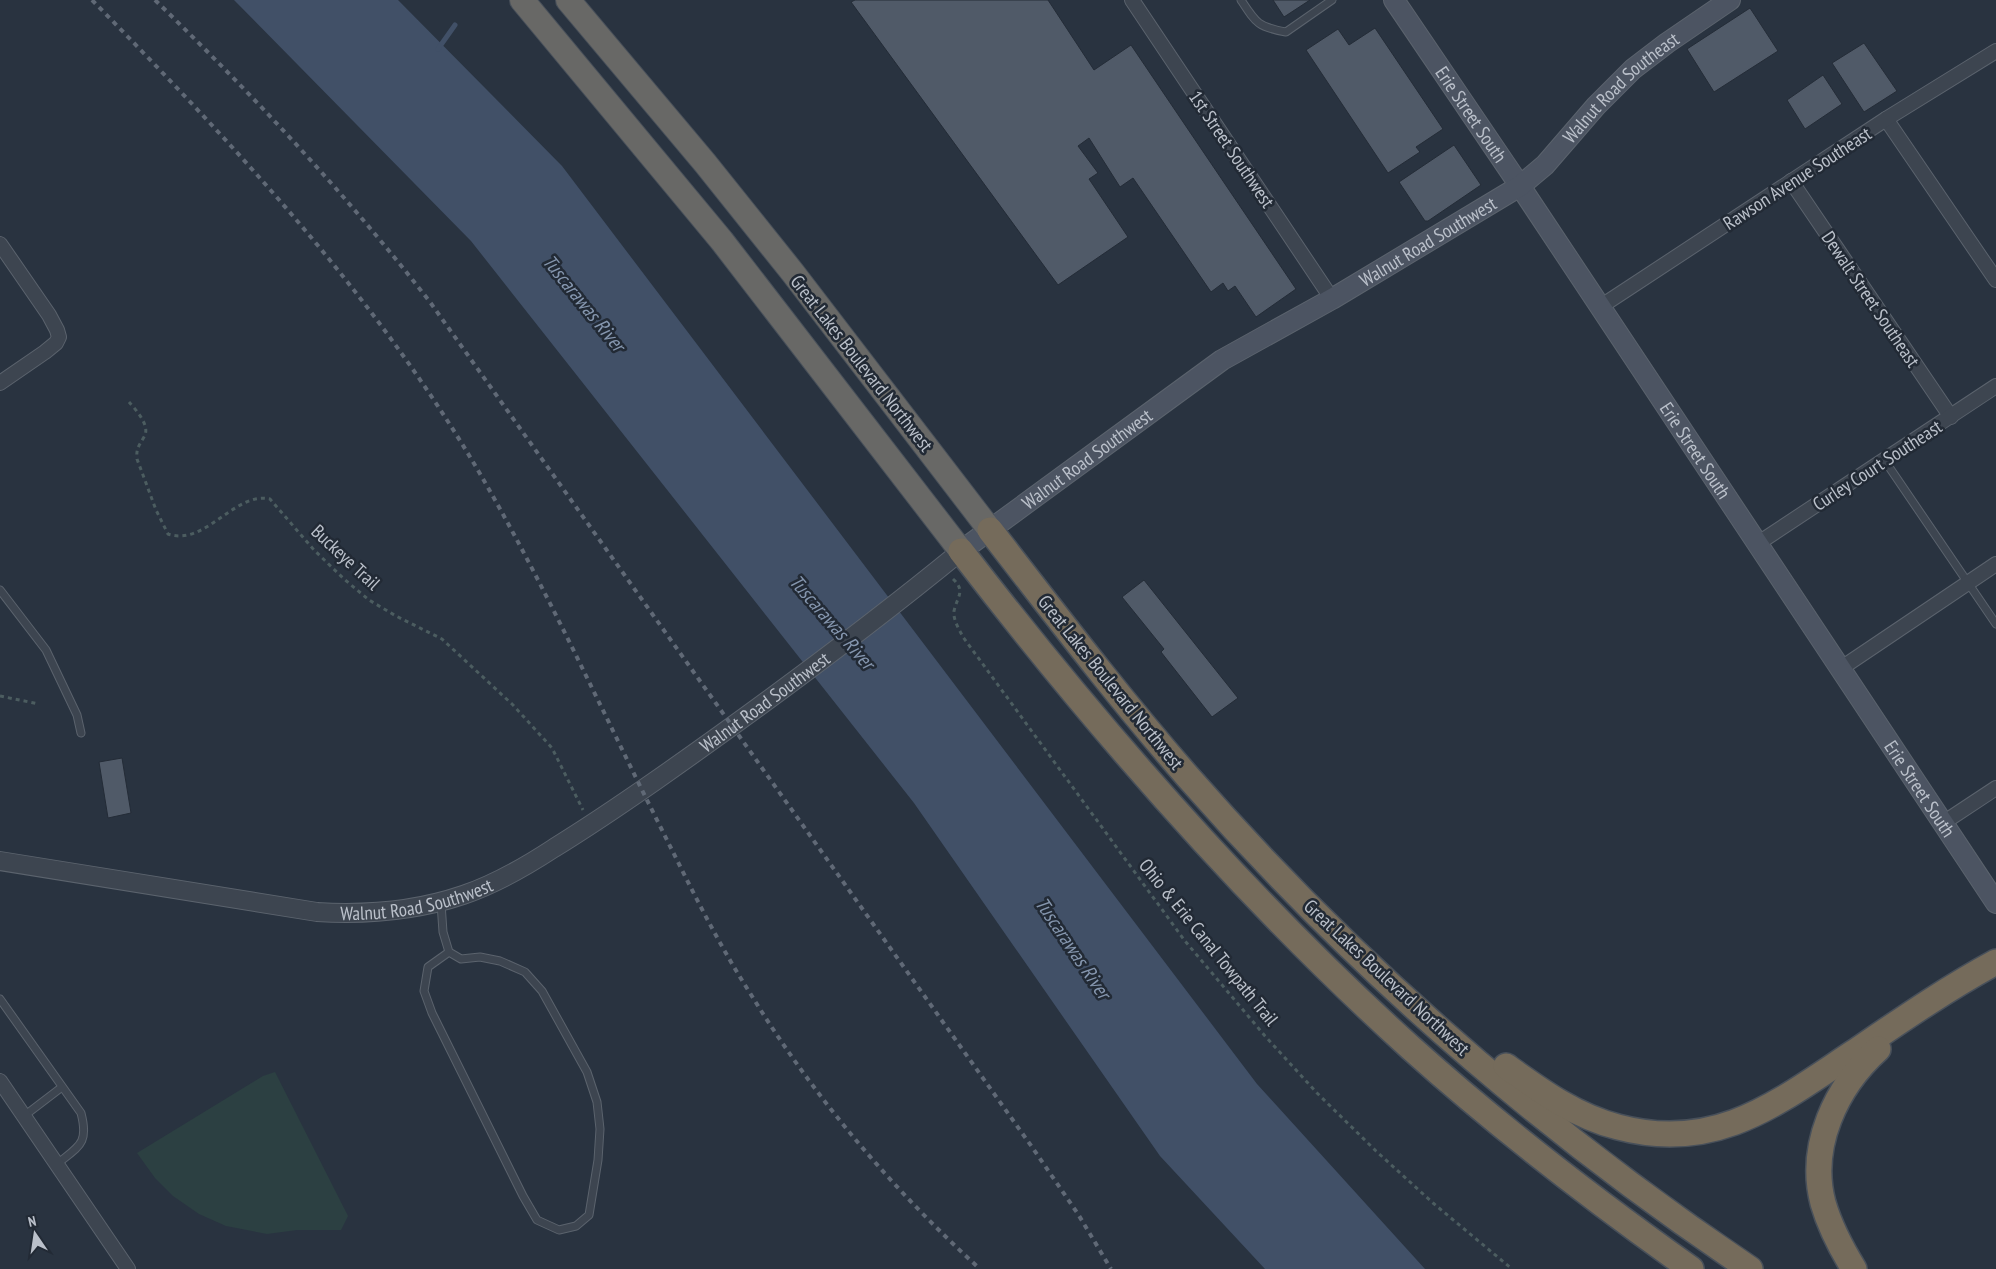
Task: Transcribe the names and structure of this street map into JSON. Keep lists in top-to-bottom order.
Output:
{
  "streets": {
    "highway": ["Great Lakes Boulevard Northwest"],
    "main road": ["Walnut Road Southeast", "Erie Street South", "Walnut Road Southwest"],
    "street": [
      "1st Street Southwest",
      "Rawson Avenue Southeast",
      "Dewalt Street Southeast",
      "Curley Court Southeast"
    ],
    "path": ["Buckeye Trail", "Ohio & Erie Canal Towpath Trail"]
  },
  "crossings": [
    ["Walnut Road Southeast", "Erie Street South"],
    ["Walnut Road Southeast", "Walnut Road Southwest"],
    ["Erie Street South", "Rawson Avenue Southeast"],
    ["Erie Street South", "Walnut Road Southwest"],
    ["Erie Street South", "Curley Court Southeast"],
    ["1st Street Southwest", "Walnut Road Southwest"],
    ["Rawson Avenue Southeast", "Dewalt Street Southeast"],
    ["Walnut Road Southwest", "Great Lakes Boulevard Northwest"],
    ["Dewalt Street Southeast", "Curley Court Southeast"]
  ],
  "water": ["Tuscarawas River"],
  "north": "top"
}
